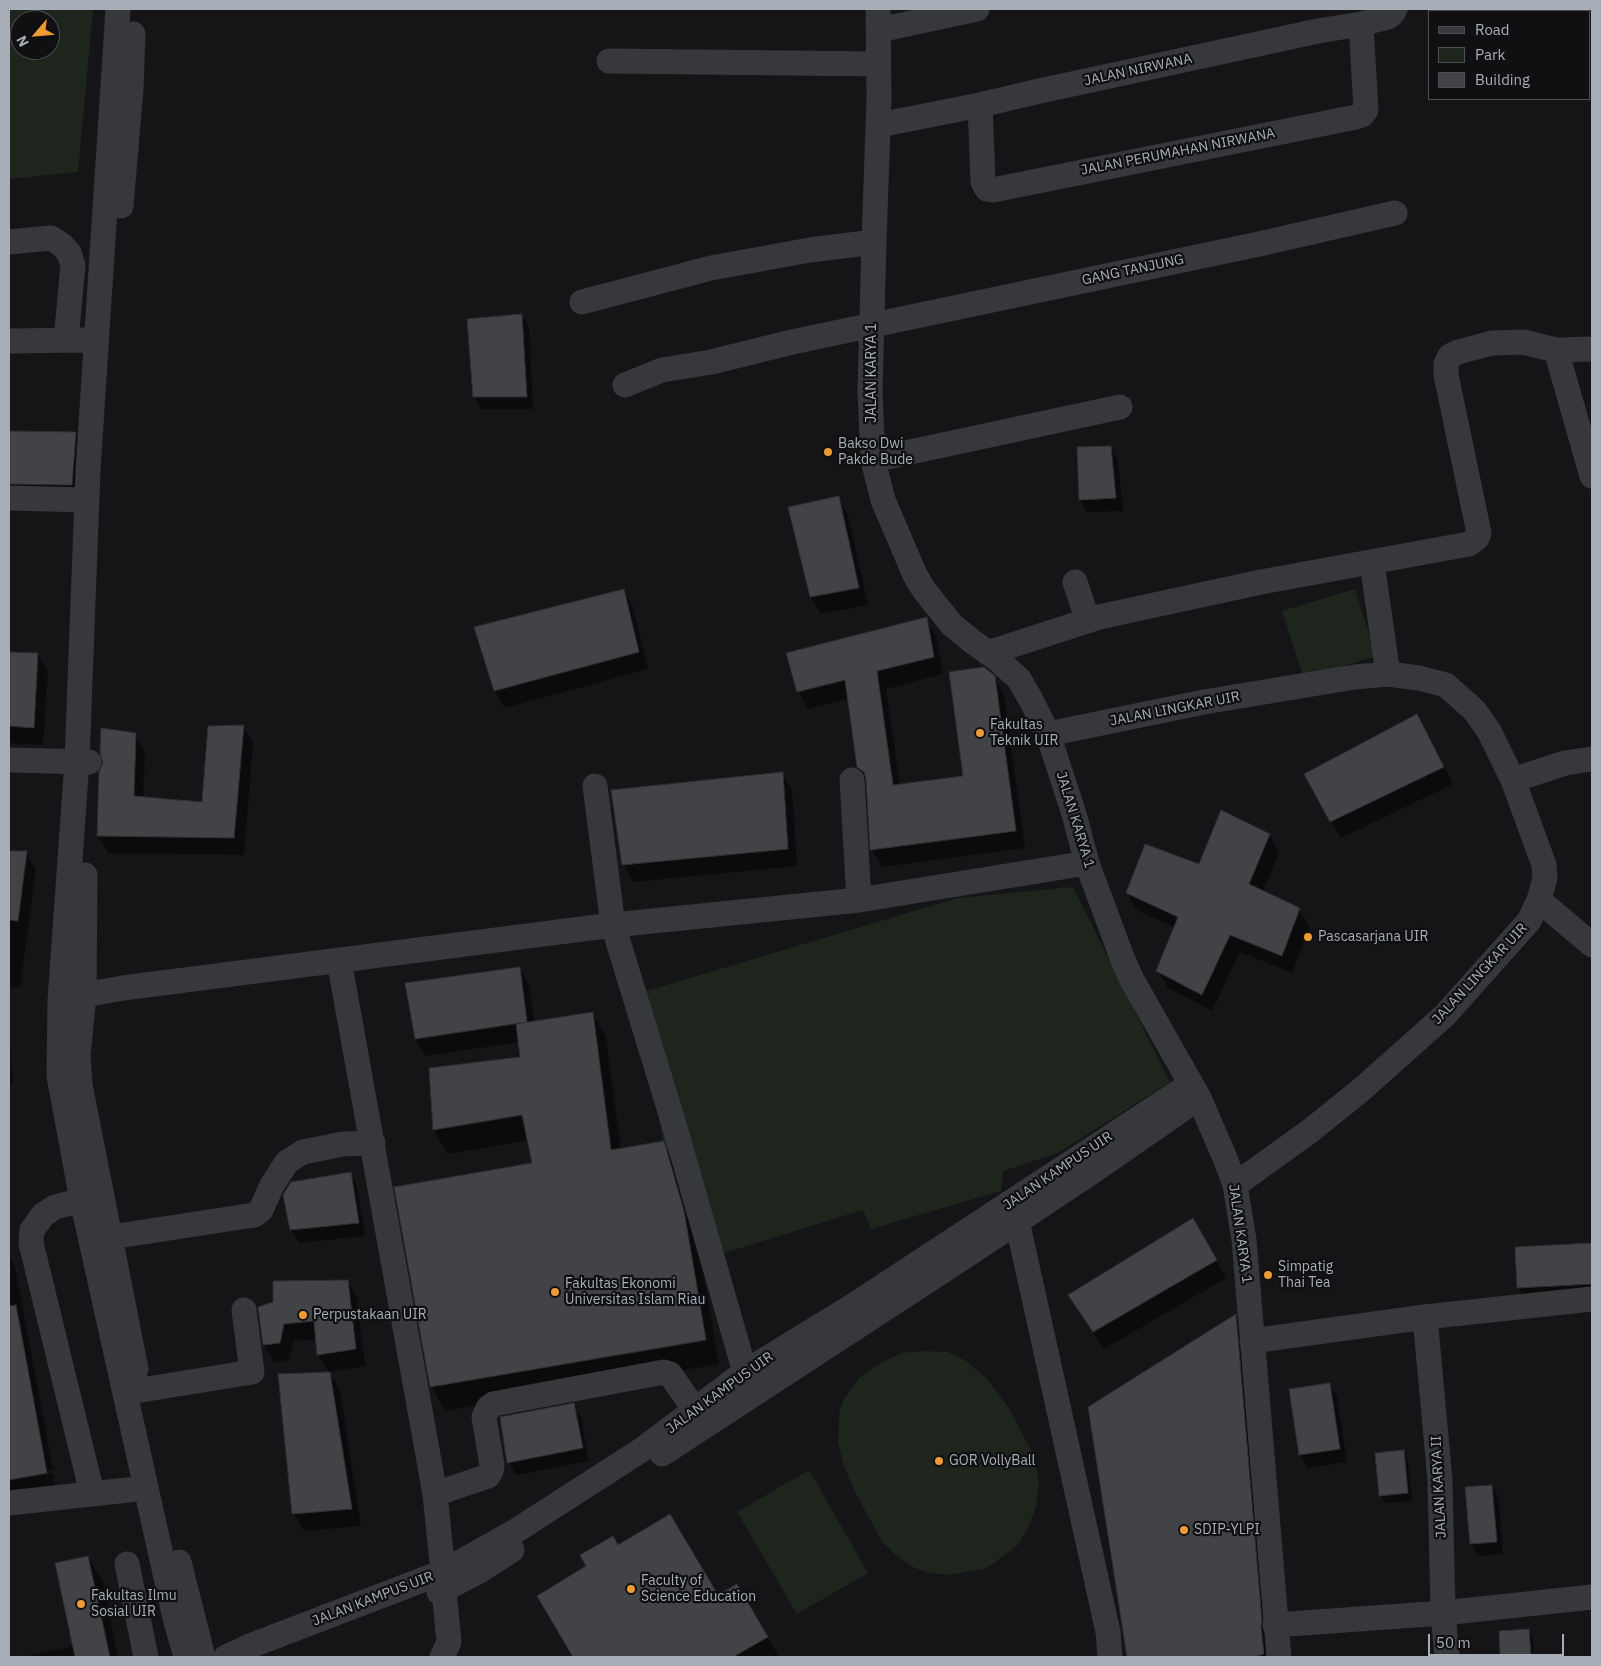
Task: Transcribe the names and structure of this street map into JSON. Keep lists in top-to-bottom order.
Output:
{
  "streets": {
    "street": [
      "JALAN NIRWANA",
      "JALAN PERUMAHAN NIRWANA",
      "GANG TANJUNG",
      "JALAN KARYA 1",
      "JALAN LINGKAR UIR",
      "JALAN KAMPUS UIR",
      "JALAN KARYA II"
    ]
  },
  "crossings": [
    ["JALAN NIRWANA", "JALAN PERUMAHAN NIRWANA"],
    ["JALAN NIRWANA", "JALAN KARYA 1"],
    ["GANG TANJUNG", "JALAN KARYA 1"],
    ["JALAN KARYA 1", "JALAN LINGKAR UIR"],
    ["JALAN KARYA 1", "JALAN KAMPUS UIR"]
  ],
  "places": [
    "Bakso Dwi Pakde Bude",
    "Fakultas Teknik UIR",
    "Pascasarjana UIR",
    "Simpatig Thai Tea",
    "Fakultas Ekonomi Universitas Islam Riau",
    "Perpustakaan UIR",
    "GOR VollyBall",
    "SDIP-YLPI",
    "Faculty of Science Education",
    "Fakultas Ilmu Sosial UIR"
  ],
  "legend": ["Road", "Park", "Building"],
  "scale_bar": "50 m",
  "north": "bottom left"
}
